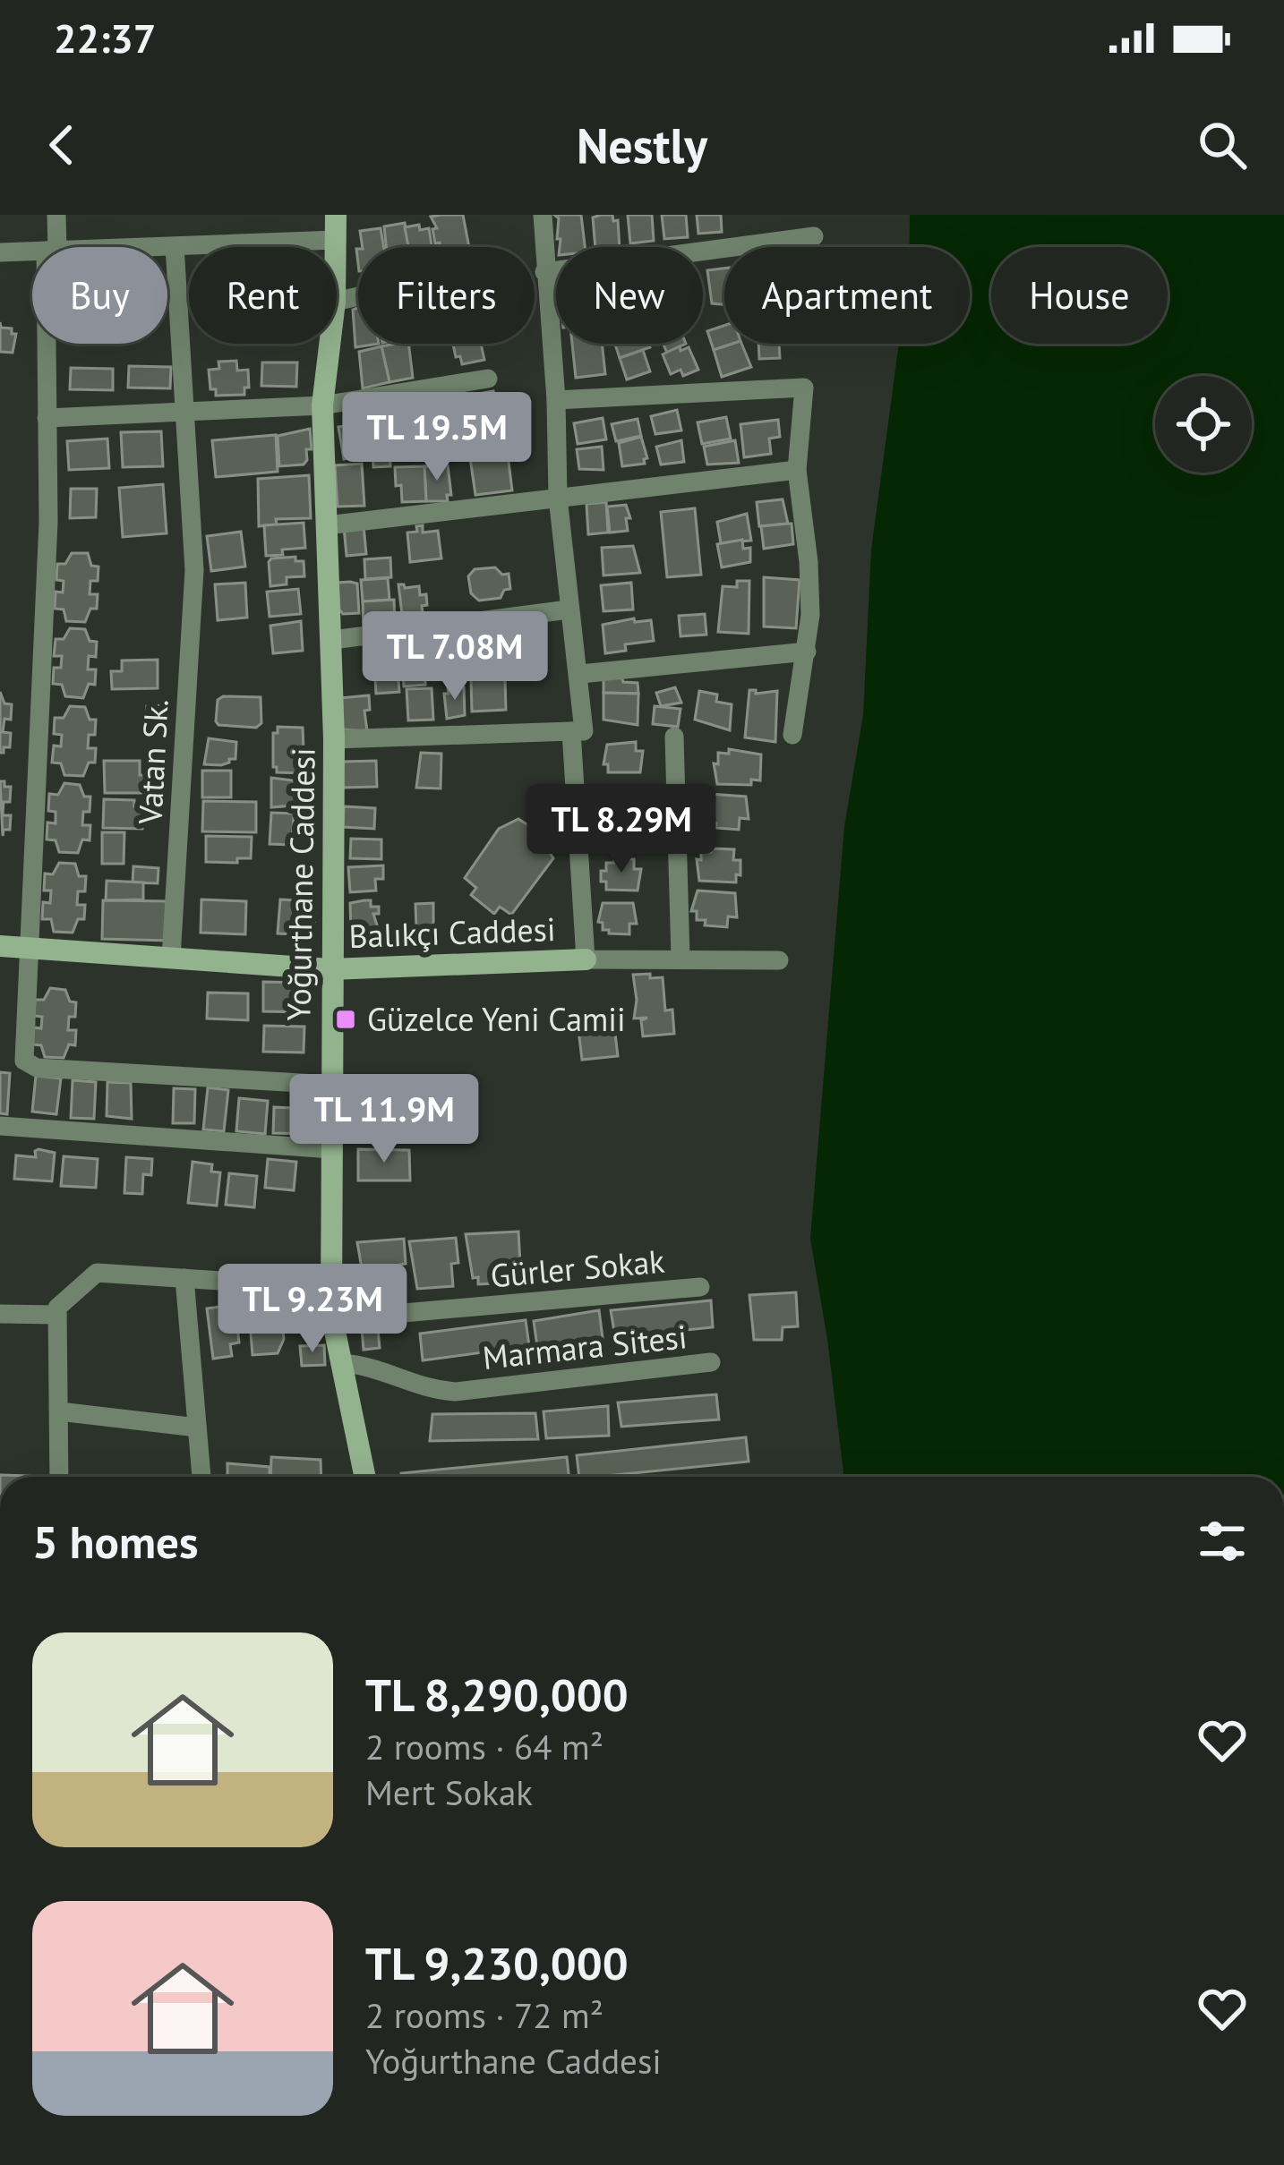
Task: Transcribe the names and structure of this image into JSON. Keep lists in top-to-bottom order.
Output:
{
  "streets": {
    "main road": ["Yoğurthane Caddesi", "Balıkçı Caddesi"],
    "street": ["Vatan Sk.", "Gürler Sokak", "Marmara Sitesi"]
  },
  "crossings": [
    ["Vatan Sk.", "Balıkçı Caddesi"],
    ["Yoğurthane Caddesi", "Balıkçı Caddesi"],
    ["Yoğurthane Caddesi", "Gürler Sokak"],
    ["Yoğurthane Caddesi", "Marmara Sitesi"]
  ],
  "places": {
    "transit": ["Güzelce Yeni Camii"]
  },
  "page": {
    "status": "22:37",
    "header": "Nestly",
    "chip": [
      "Buy",
      "Rent",
      "Filters",
      "New",
      "Apartment",
      "House"
    ],
    "price": [
      "TL 19.5M",
      "TL 7.08M",
      "TL 8.29M",
      "TL 11.9M",
      "TL 9.23M"
    ],
    "heading": "5 homes",
    "list": [
      {
        "name": "TL 8,290,000",
        "note": "2 rooms · 64 m² · Mert Sokak"
      },
      {
        "name": "TL 9,230,000",
        "note": "2 rooms · 72 m² · Yoğurthane Caddesi"
      }
    ]
  }
}
